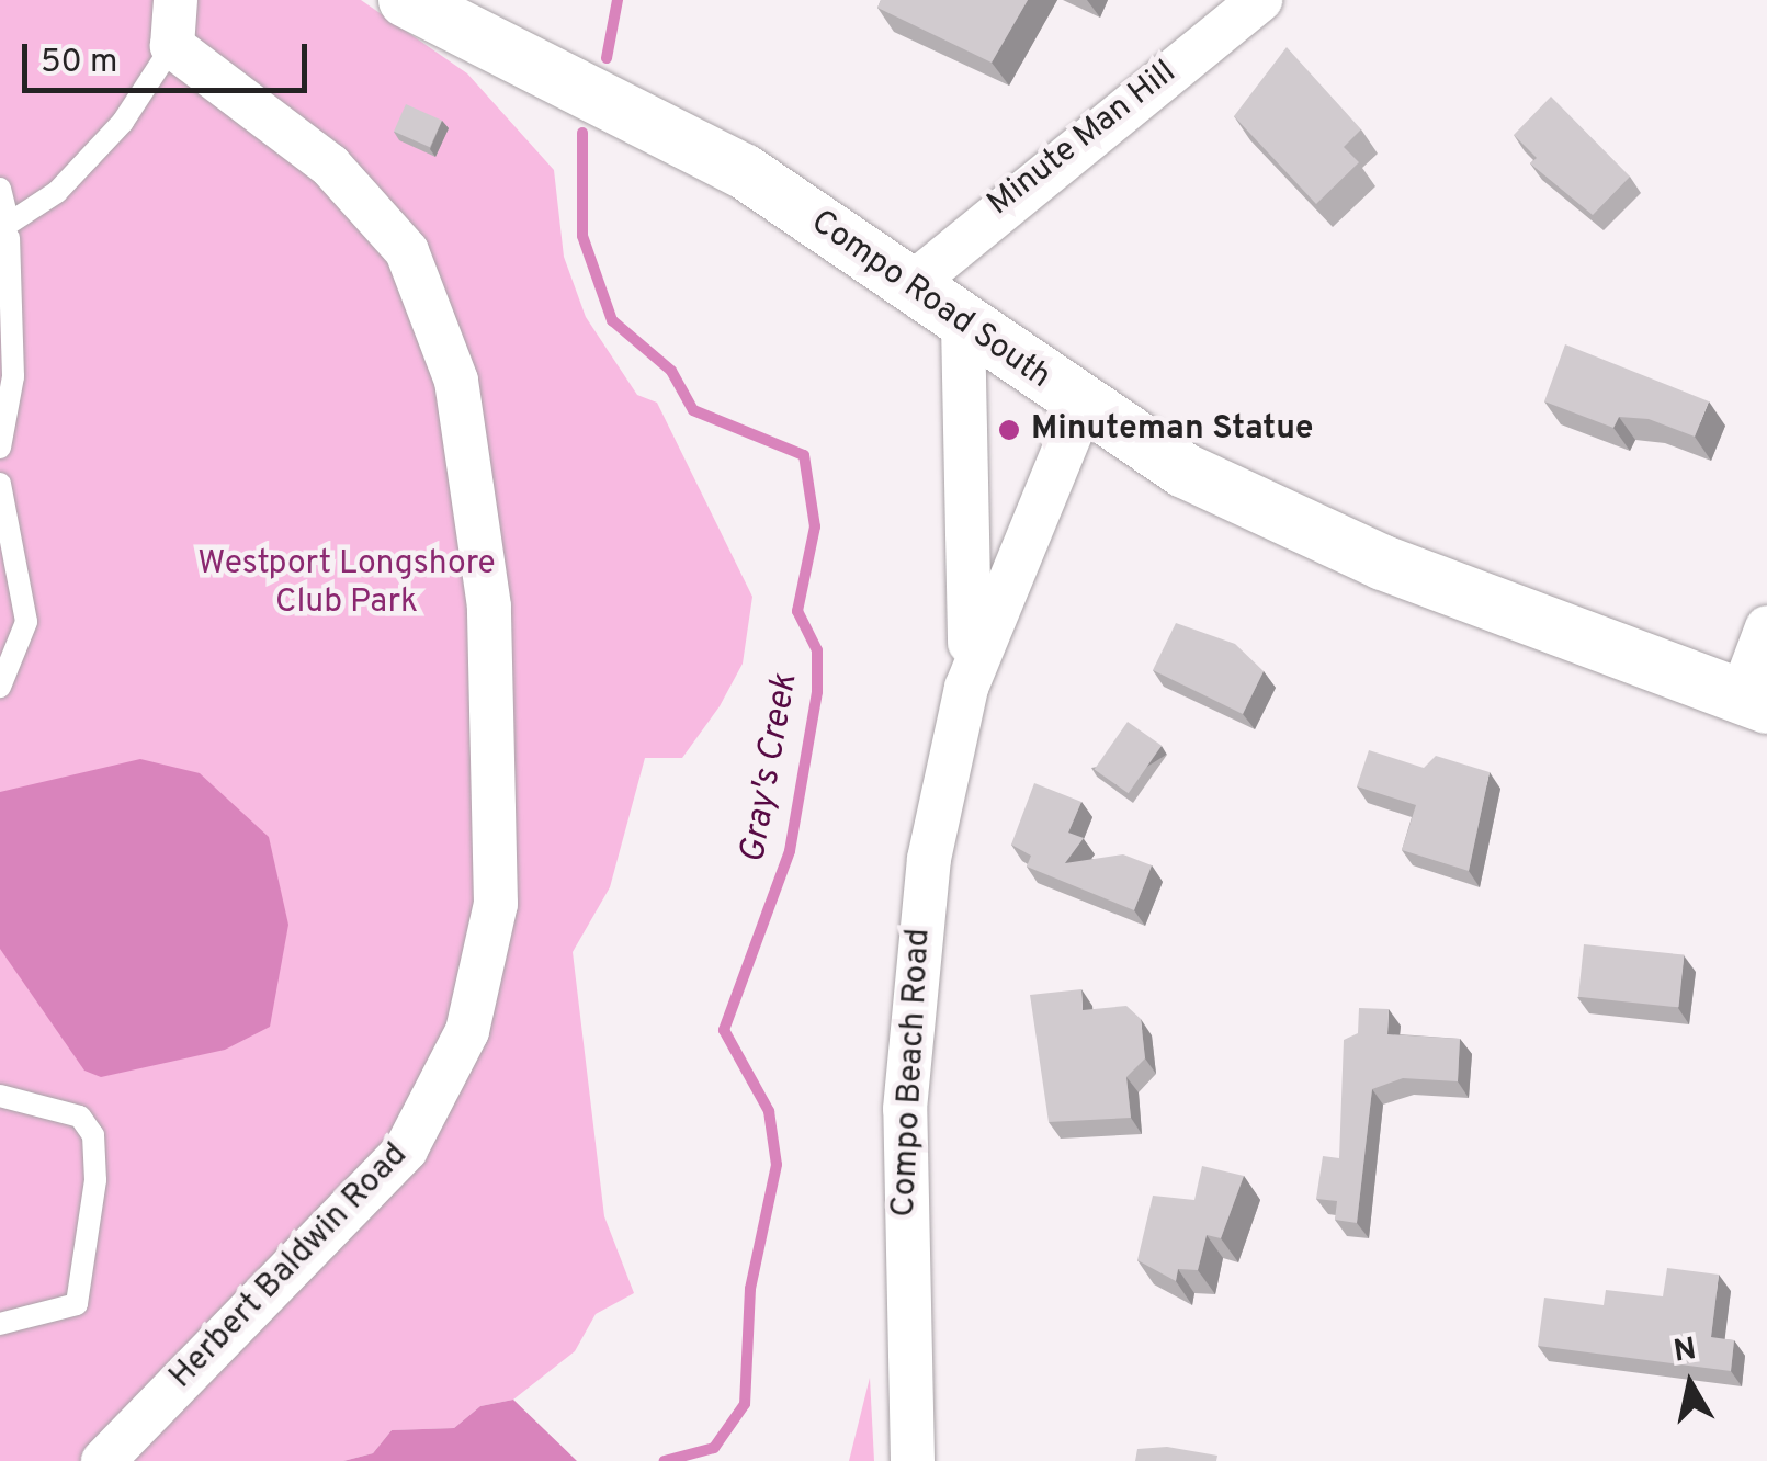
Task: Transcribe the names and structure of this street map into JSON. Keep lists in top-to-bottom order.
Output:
{
  "streets": {
    "street": [
      "Minute Man Hill",
      "Compo Road South",
      "Compo Beach Road",
      "Herbert Baldwin Road"
    ]
  },
  "crossings": [
    ["Minute Man Hill", "Compo Road South"],
    ["Compo Road South", "Compo Beach Road"]
  ],
  "water": ["Gray's Creek"],
  "parks": ["Westport Longshore Club Park"],
  "places": ["Minuteman Statue"],
  "scale_bar": "50 m",
  "north": "top"
}
